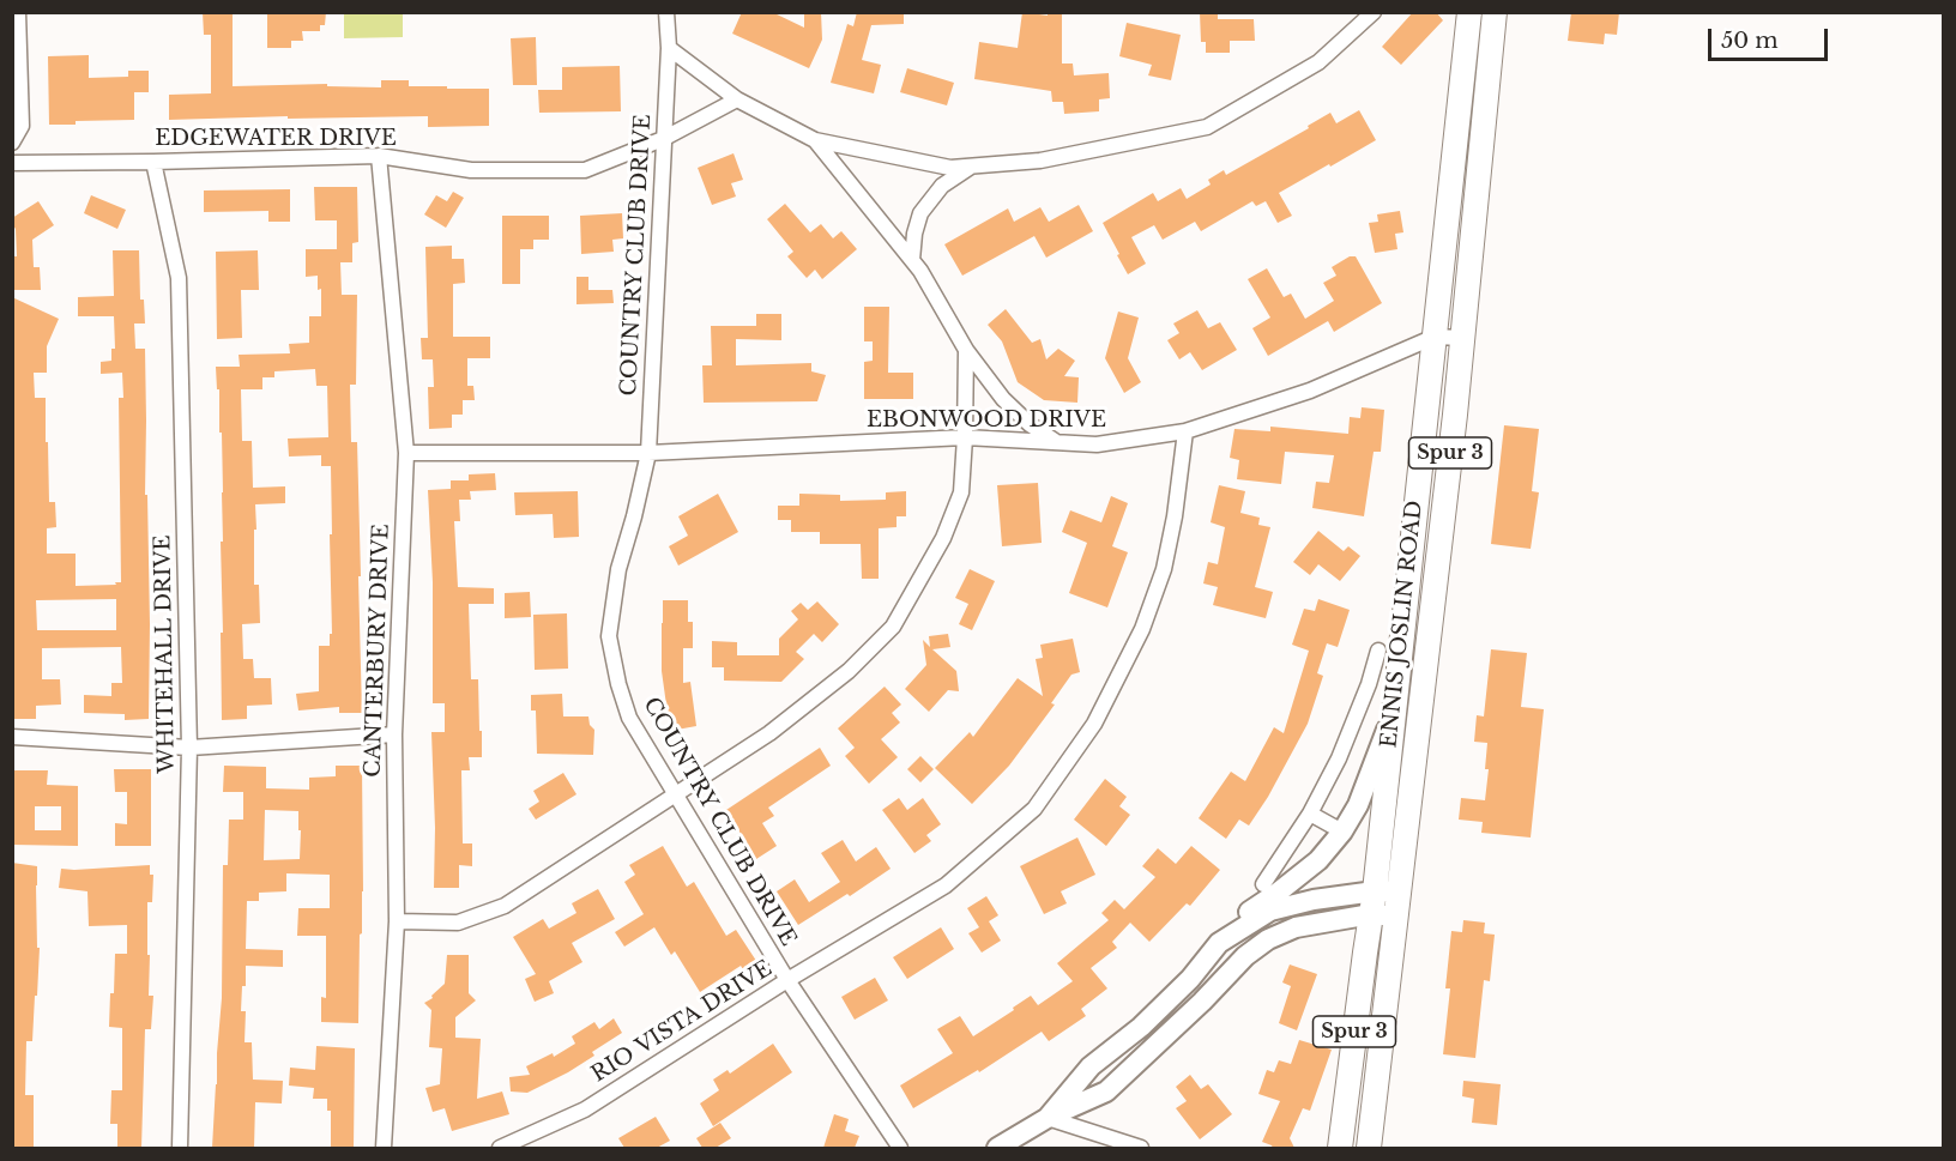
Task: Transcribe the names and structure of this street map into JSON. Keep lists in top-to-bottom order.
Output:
{
  "streets": {
    "main road": ["Spur 3", "ENNIS JOSLIN ROAD"],
    "street": [
      "EDGEWATER DRIVE",
      "COUNTRY CLUB DRIVE",
      "EBONWOOD DRIVE",
      "CANTERBURY DRIVE",
      "WHITEHALL DRIVE",
      "RIO VISTA DRIVE"
    ]
  },
  "crossings": [
    ["EDGEWATER DRIVE", "COUNTRY CLUB DRIVE"],
    ["EDGEWATER DRIVE", "CANTERBURY DRIVE"],
    ["EDGEWATER DRIVE", "WHITEHALL DRIVE"],
    ["COUNTRY CLUB DRIVE", "EBONWOOD DRIVE"],
    ["COUNTRY CLUB DRIVE", "RIO VISTA DRIVE"],
    ["EBONWOOD DRIVE", "ENNIS JOSLIN ROAD"],
    ["EBONWOOD DRIVE", "CANTERBURY DRIVE"],
    ["EBONWOOD DRIVE", "RIO VISTA DRIVE"]
  ],
  "scale_bar": "50 m"
}
